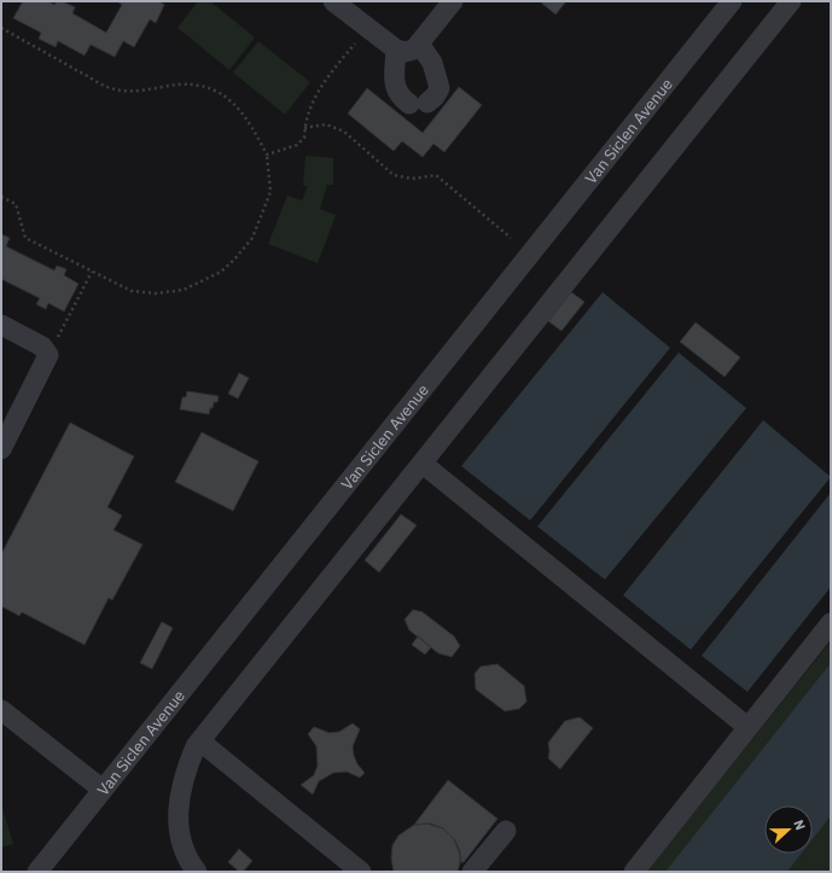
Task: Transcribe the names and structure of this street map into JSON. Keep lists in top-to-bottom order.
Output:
{
  "streets": {
    "street": ["Van Siclen Avenue"]
  },
  "north": "right"
}
